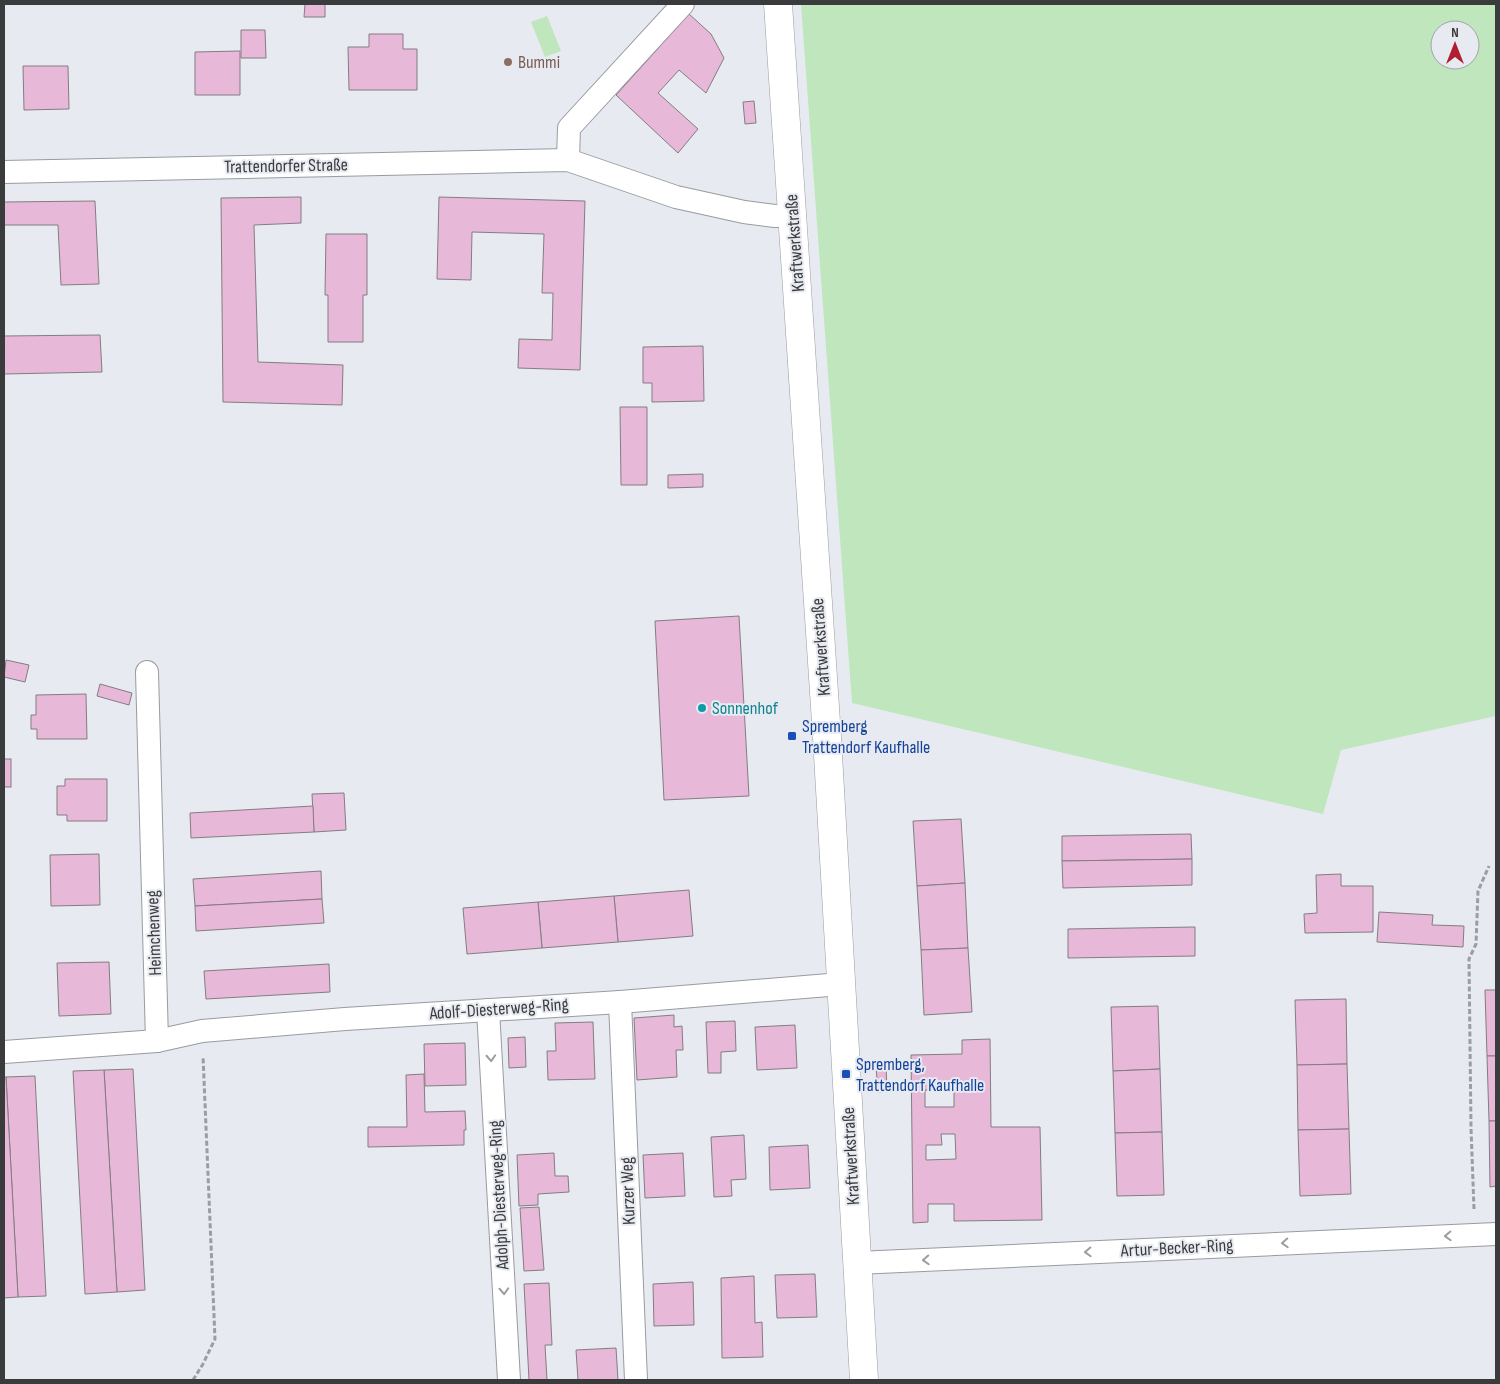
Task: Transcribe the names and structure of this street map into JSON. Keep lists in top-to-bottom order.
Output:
{
  "streets": {
    "main road": ["Kraftwerkstraße"],
    "street": [
      "Trattendorfer Straße",
      "Heimchenweg",
      "Adolf-Diesterweg-Ring",
      "Kurzer Weg",
      "Adolph-Diesterweg-Ring",
      "Artur-Becker-Ring"
    ]
  },
  "crossings": [
    ["Trattendorfer Straße", "Kraftwerkstraße"],
    ["Kraftwerkstraße", "Adolf-Diesterweg-Ring"],
    ["Kraftwerkstraße", "Artur-Becker-Ring"],
    ["Heimchenweg", "Adolf-Diesterweg-Ring"],
    ["Adolf-Diesterweg-Ring", "Kurzer Weg"],
    ["Adolf-Diesterweg-Ring", "Adolph-Diesterweg-Ring"]
  ],
  "one_way": ["Adolph-Diesterweg-Ring", "Artur-Becker-Ring"],
  "places": {
    "other": ["Bummi", "Sonnenhof"],
    "transit": ["Spremberg Trattendorf Kaufhalle", "Spremberg, Trattendorf Kaufhalle"]
  },
  "north": "top"
}
